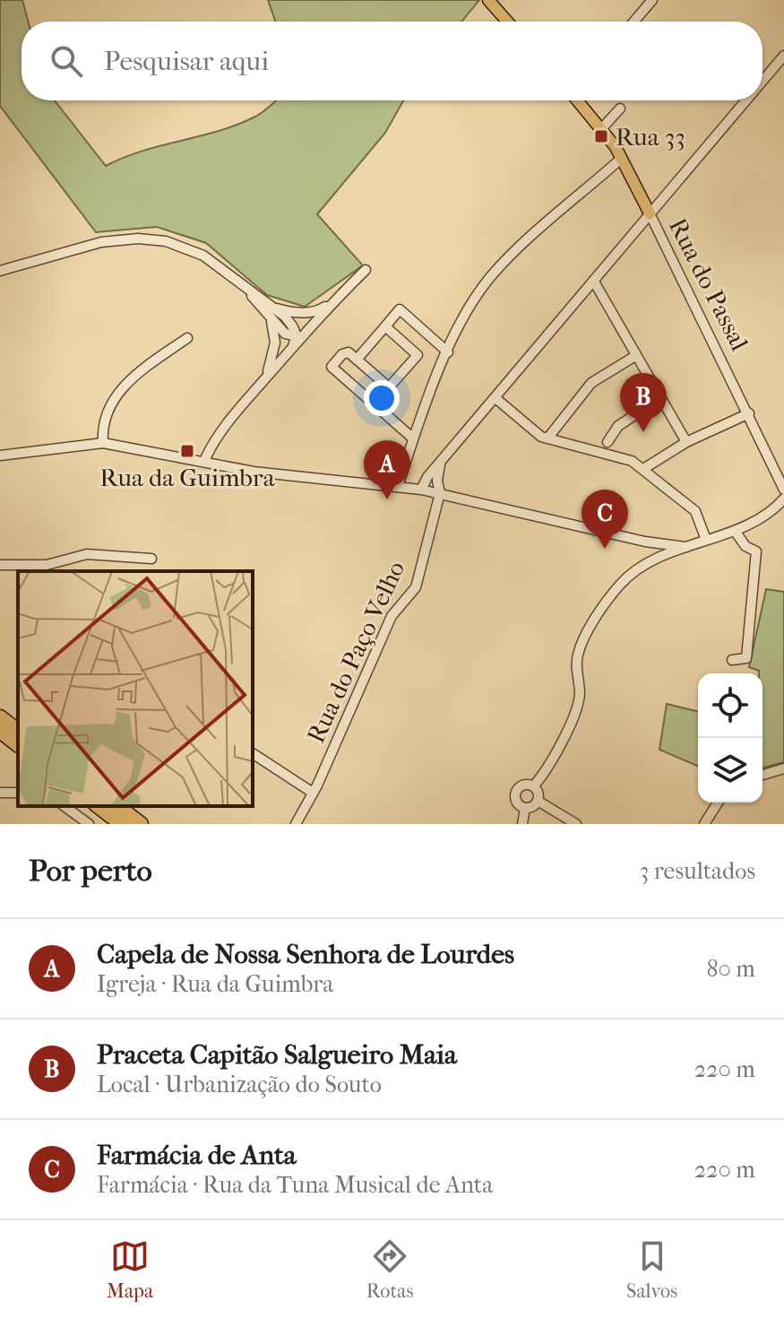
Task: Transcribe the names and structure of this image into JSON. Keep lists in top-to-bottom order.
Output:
{
  "streets": {
    "street": ["Rua do Passal", "Rua do Paço Velho"]
  },
  "places": {
    "transit": ["Rua 33", "Rua da Guimbra"]
  },
  "page": {
    "search": "Pesquisar aqui",
    "pins": ["B", "A", "C"],
    "heading": ["Por perto", "3 resultados"],
    "list": [
      {
        "mark": "A",
        "name": "Capela de Nossa Senhora de Lourdes",
        "note": "Igreja · Rua da Guimbra",
        "value": "80 m"
      },
      {
        "mark": "B",
        "name": "Praceta Capitão Salgueiro Maia",
        "note": "Local · Urbanização do Souto",
        "value": "220 m"
      },
      {
        "mark": "C",
        "name": "Farmácia de Anta",
        "note": "Farmácia · Rua da Tuna Musical de Anta",
        "value": "220 m"
      }
    ],
    "nav": ["Mapa", "Rotas", "Salvos"]
  }
}
